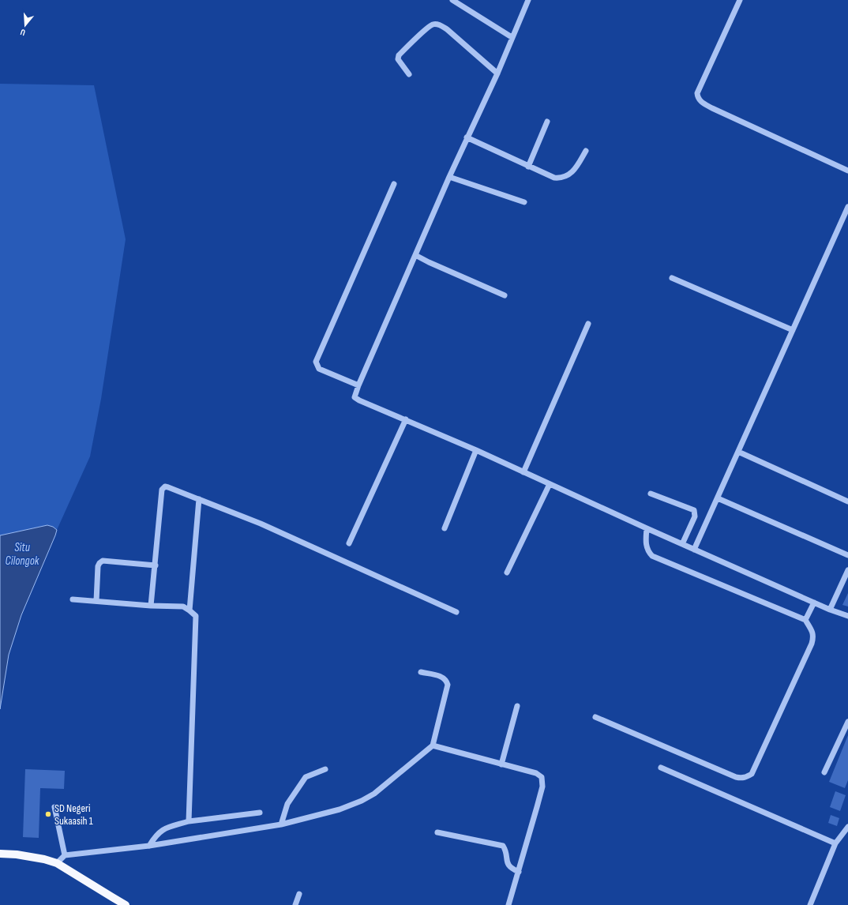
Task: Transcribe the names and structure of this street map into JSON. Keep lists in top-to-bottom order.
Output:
{
  "water": ["Situ Cilongok"],
  "places": ["SD Negeri Sukaasih 1"],
  "north": "bottom"
}
